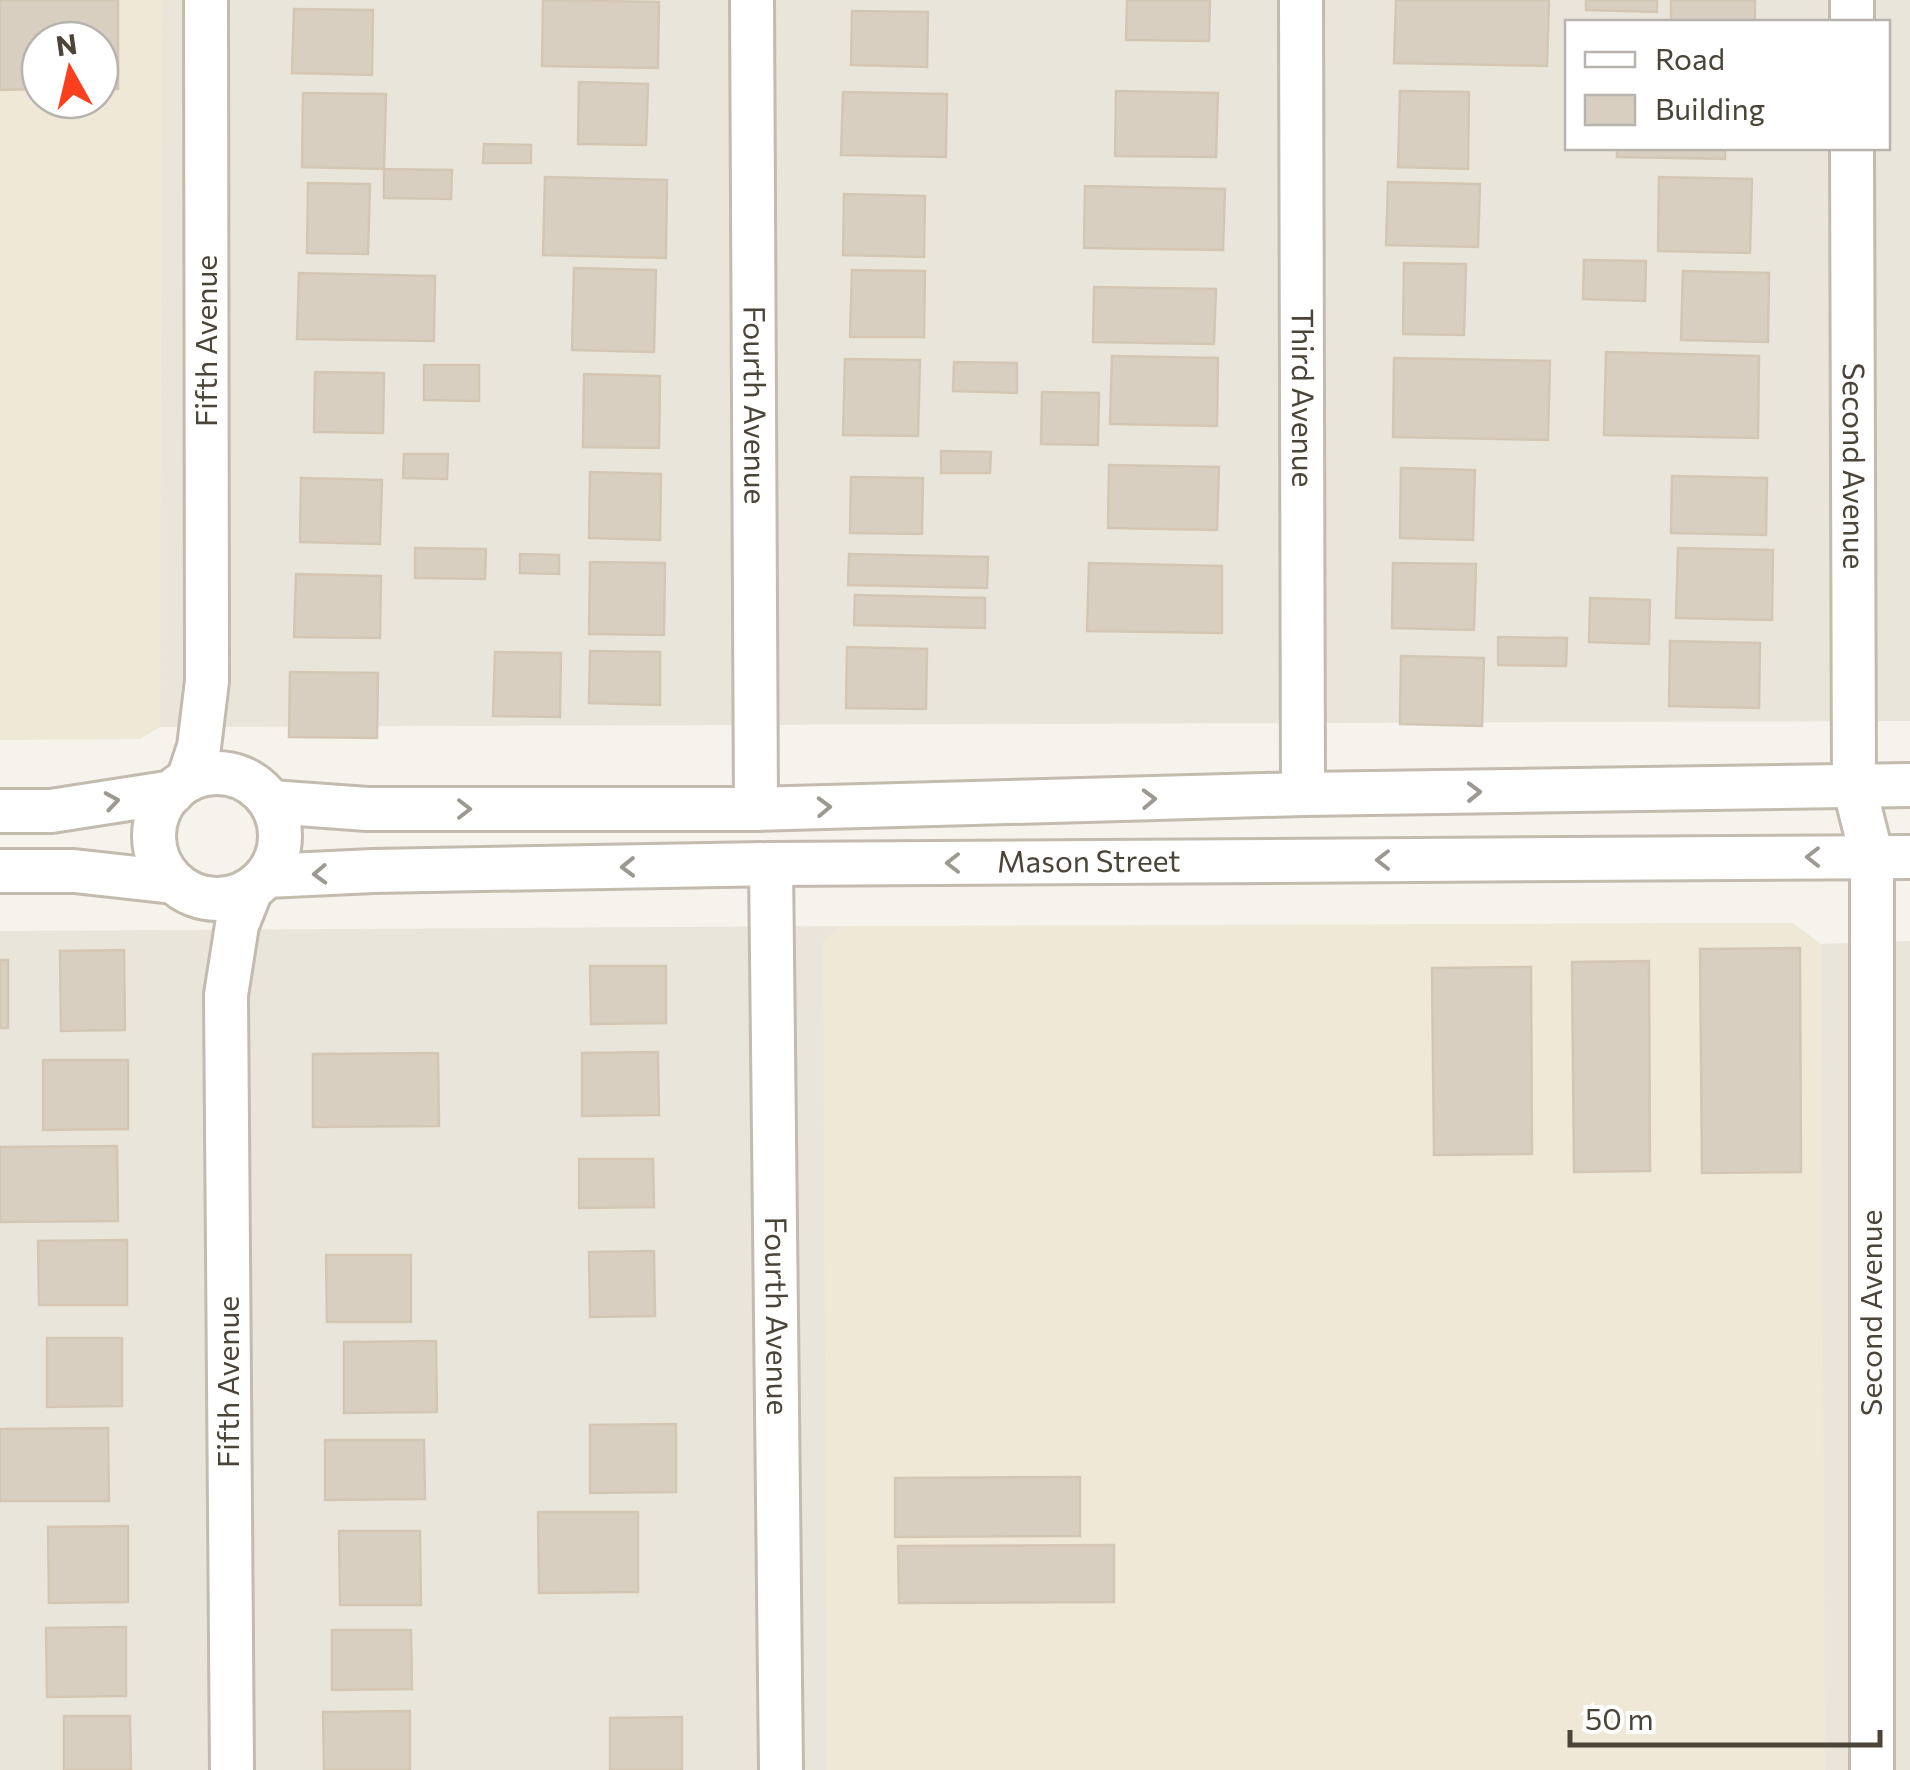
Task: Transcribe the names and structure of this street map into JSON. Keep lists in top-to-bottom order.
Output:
{
  "streets": {
    "street": [
      "Fifth Avenue",
      "Third Avenue",
      "Fourth Avenue",
      "Second Avenue",
      "Mason Street"
    ]
  },
  "crossings": [
    ["Fifth Avenue", "Mason Street"],
    ["Third Avenue", "Mason Street"],
    ["Fourth Avenue", "Mason Street"],
    ["Second Avenue", "Mason Street"]
  ],
  "legend": ["Road", "Building"],
  "scale_bar": "50 m",
  "north": "top"
}
